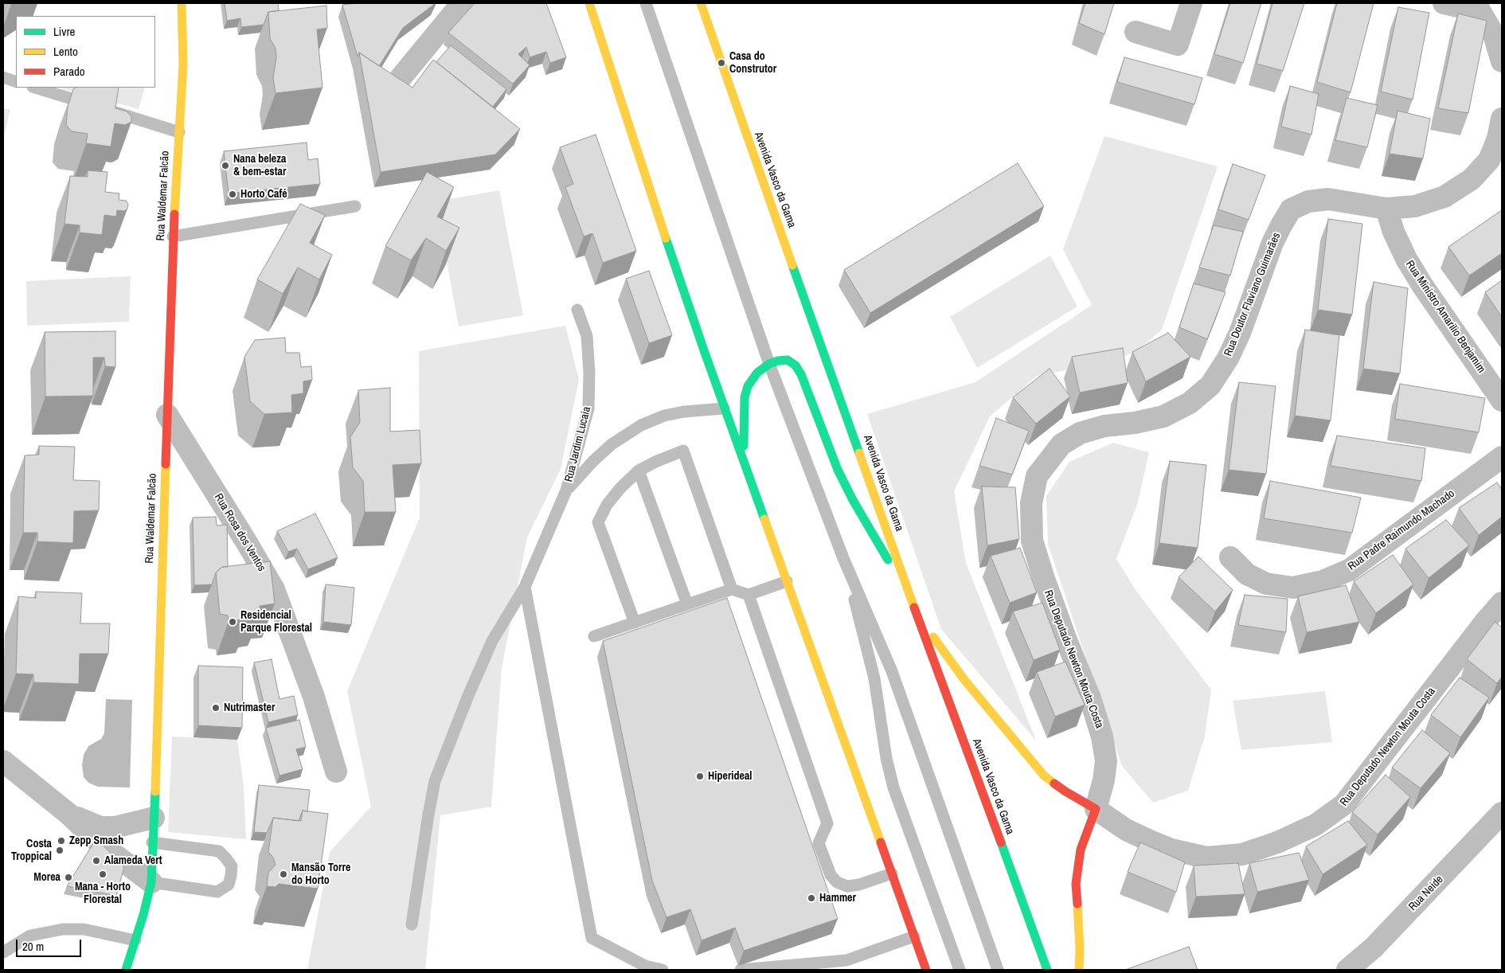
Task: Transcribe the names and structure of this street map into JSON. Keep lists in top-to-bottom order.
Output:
{
  "streets": {
    "main road": ["Avenida Vasco da Gama", "Rua Waldemar Falcão"],
    "street": [
      "Rua Doutor Flaviano Guimarães",
      "Rua Ministro Amarilio Benjamim",
      "Rua Padre Raimundo Machado",
      "Rua Rosa dos Ventos",
      "Rua Deputado Newton Mouta Costa",
      "Rua Neide"
    ],
    "lane": ["Rua Jardim Lucaia"]
  },
  "crossings": [
    ["Rua Waldemar Falcão", "Rua Rosa dos Ventos"],
    ["Rua Doutor Flaviano Guimarães", "Rua Ministro Amarilio Benjamim"],
    ["Rua Doutor Flaviano Guimarães", "Rua Deputado Newton Mouta Costa"]
  ],
  "places": [
    "Casa do Construtor",
    "Nana beleza & bem-estar",
    "Horto Café",
    "Residencial Parque Florestal",
    "Nutrimaster",
    "Hiperideal",
    "Zepp Smash",
    "Costa Troppical",
    "Alameda Vert",
    "Mana - Horto Florestal",
    "Mansão Torre do Horto",
    "Morea",
    "Hammer"
  ],
  "legend": ["Livre", "Lento", "Parado"],
  "scale_bar": "20 m"
}
